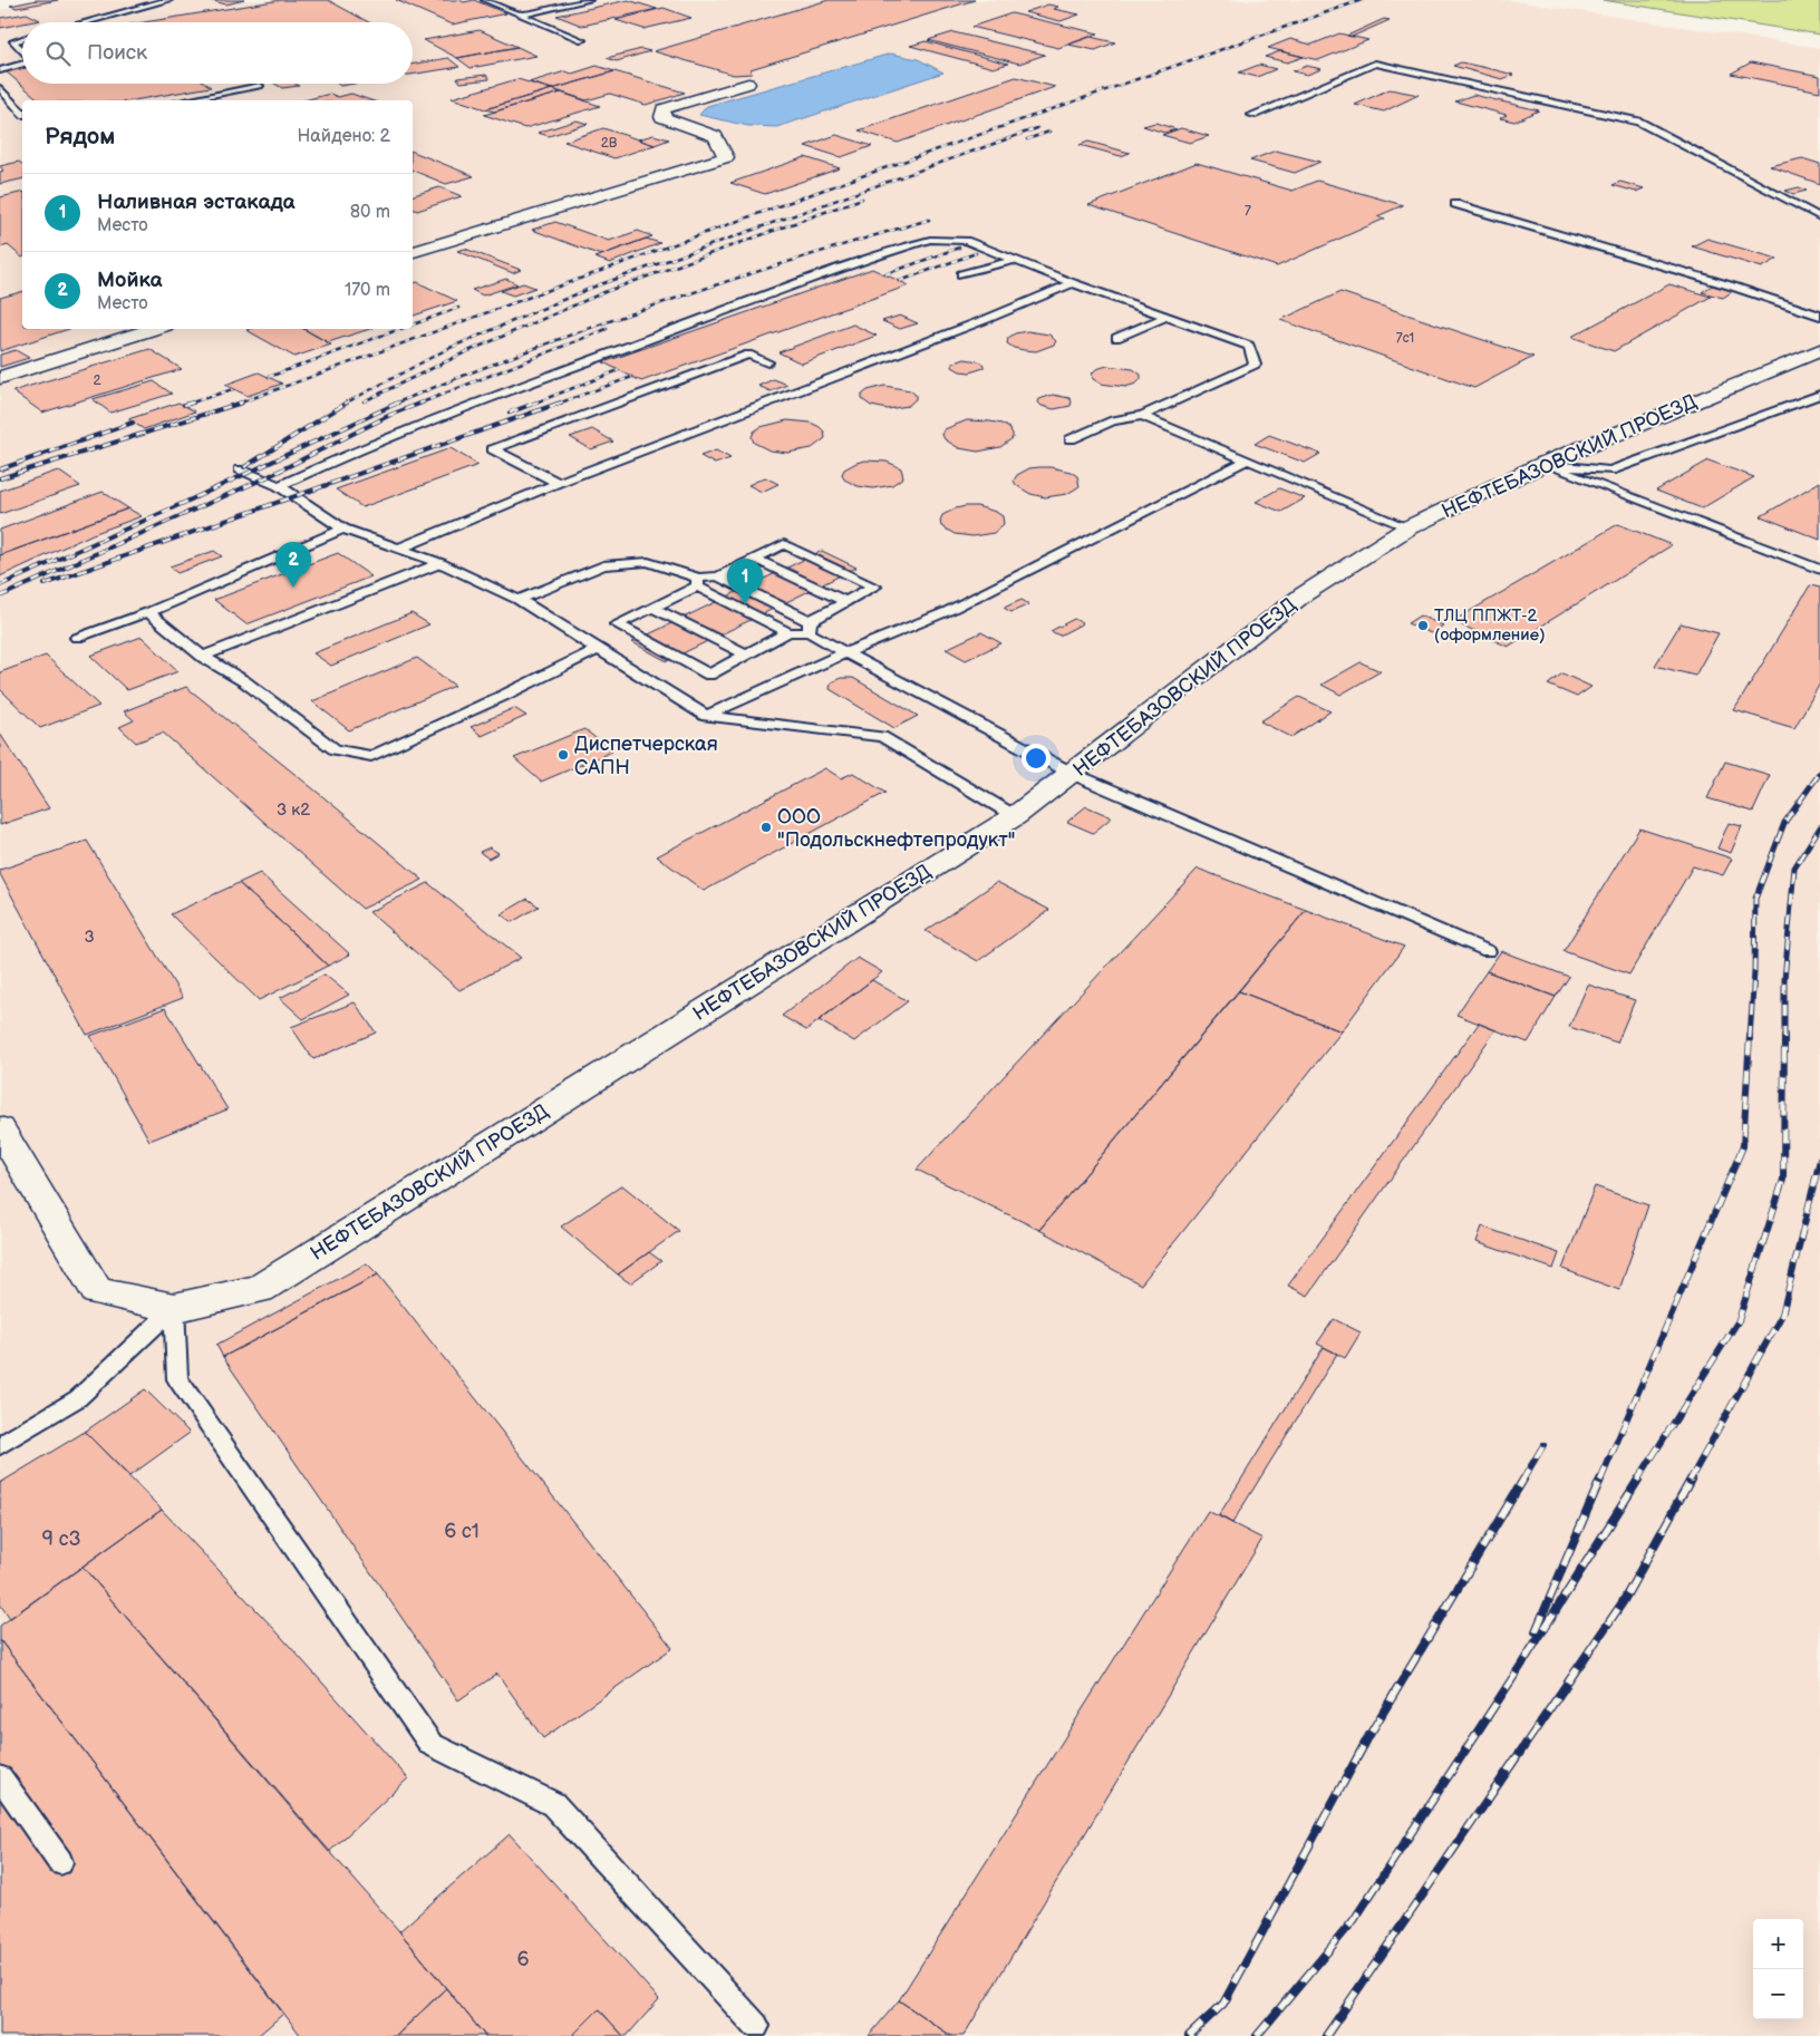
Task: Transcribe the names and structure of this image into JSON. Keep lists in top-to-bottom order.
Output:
{
  "streets": {
    "street": ["НЕФТЕБАЗОВСКИЙ ПРОЕЗД"]
  },
  "places": ["ТЛЦ ППЖТ-2 (оформление)", "Диспетчерская САПН", "ООО \"Подольскнефтепродукт\""],
  "house_numbers": [
    "2В",
    "7",
    "7с1",
    "2",
    "3 к2",
    "3",
    "6 с1",
    "9 с3",
    "6"
  ],
  "page": {
    "search": "Поиск",
    "heading": ["Рядом", "Найдено: 2"],
    "list": [
      {
        "mark": "1",
        "name": "Наливная эстакада",
        "note": "Место",
        "value": "80 m"
      },
      {
        "mark": "2",
        "name": "Мойка",
        "note": "Место",
        "value": "170 m"
      }
    ],
    "pins": ["2", "1"],
    "map_buttons": ["+", "−"]
  }
}
